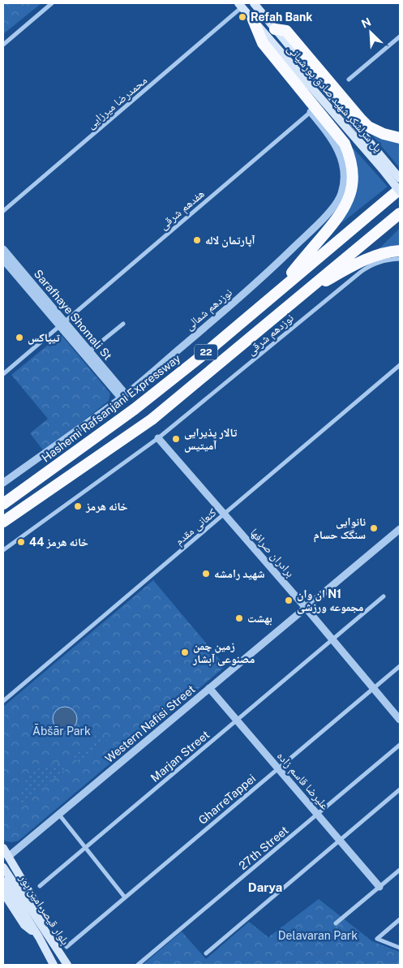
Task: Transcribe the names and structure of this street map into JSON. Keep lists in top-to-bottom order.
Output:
{
  "streets": {
    "highway": ["22", "Hashemi Rafsanjani Expressway"],
    "main road": ["پل سرلشکر شهید صادق پورشیانی", "بلوار قیصر امین پور"],
    "street": [
      "محمدرضا میرزایی",
      "هفدهم شرقی",
      "نوزدهم شمالی",
      "Sarafhaye Shomali St",
      "نوزدهم شرقی",
      "کنعانی مقدم",
      "برادران صرافها",
      "Western Nafisi Street",
      "Marjan Street",
      "علیرضا قاسم زاده",
      "GharreTappei",
      "27th Street"
    ]
  },
  "crossings": [
    ["پل سرلشکر شهید صادق پورشیانی", "محمدرضا میرزایی"],
    ["پل سرلشکر شهید صادق پورشیانی", "Hashemi Rafsanjani Expressway"],
    ["هفدهم شرقی", "نوزدهم شمالی"],
    ["هفدهم شرقی", "Sarafhaye Shomali St"],
    ["نوزدهم شمالی", "Sarafhaye Shomali St"],
    ["نوزدهم شرقی", "برادران صرافها"],
    ["کنعانی مقدم", "برادران صرافها"],
    ["برادران صرافها", "Western Nafisi Street"],
    ["برادران صرافها", "Marjan Street"],
    ["برادران صرافها", "GharreTappei"],
    ["Western Nafisi Street", "علیرضا قاسم زاده"],
    ["Marjan Street", "علیرضا قاسم زاده"],
    ["علیرضا قاسم زاده", "GharreTappei"],
    ["علیرضا قاسم زاده", "27th Street"]
  ],
  "districts": ["Darya"],
  "parks": ["Ābšār Park", "Delavaran Park"],
  "places": [
    "Refah Bank",
    "آپارتمان لاله",
    "تیپاکس",
    "تالار پذیرایی آمیتیس",
    "خانه هرمز",
    "نانوایی سنگک حسام",
    "خانه هرمز 44",
    "شهید رامشه",
    "ان وان N1 مجموعه ورزشی",
    "بهشت",
    "زمین چمن مصنوعی آبشار"
  ],
  "north": "top left"
}
